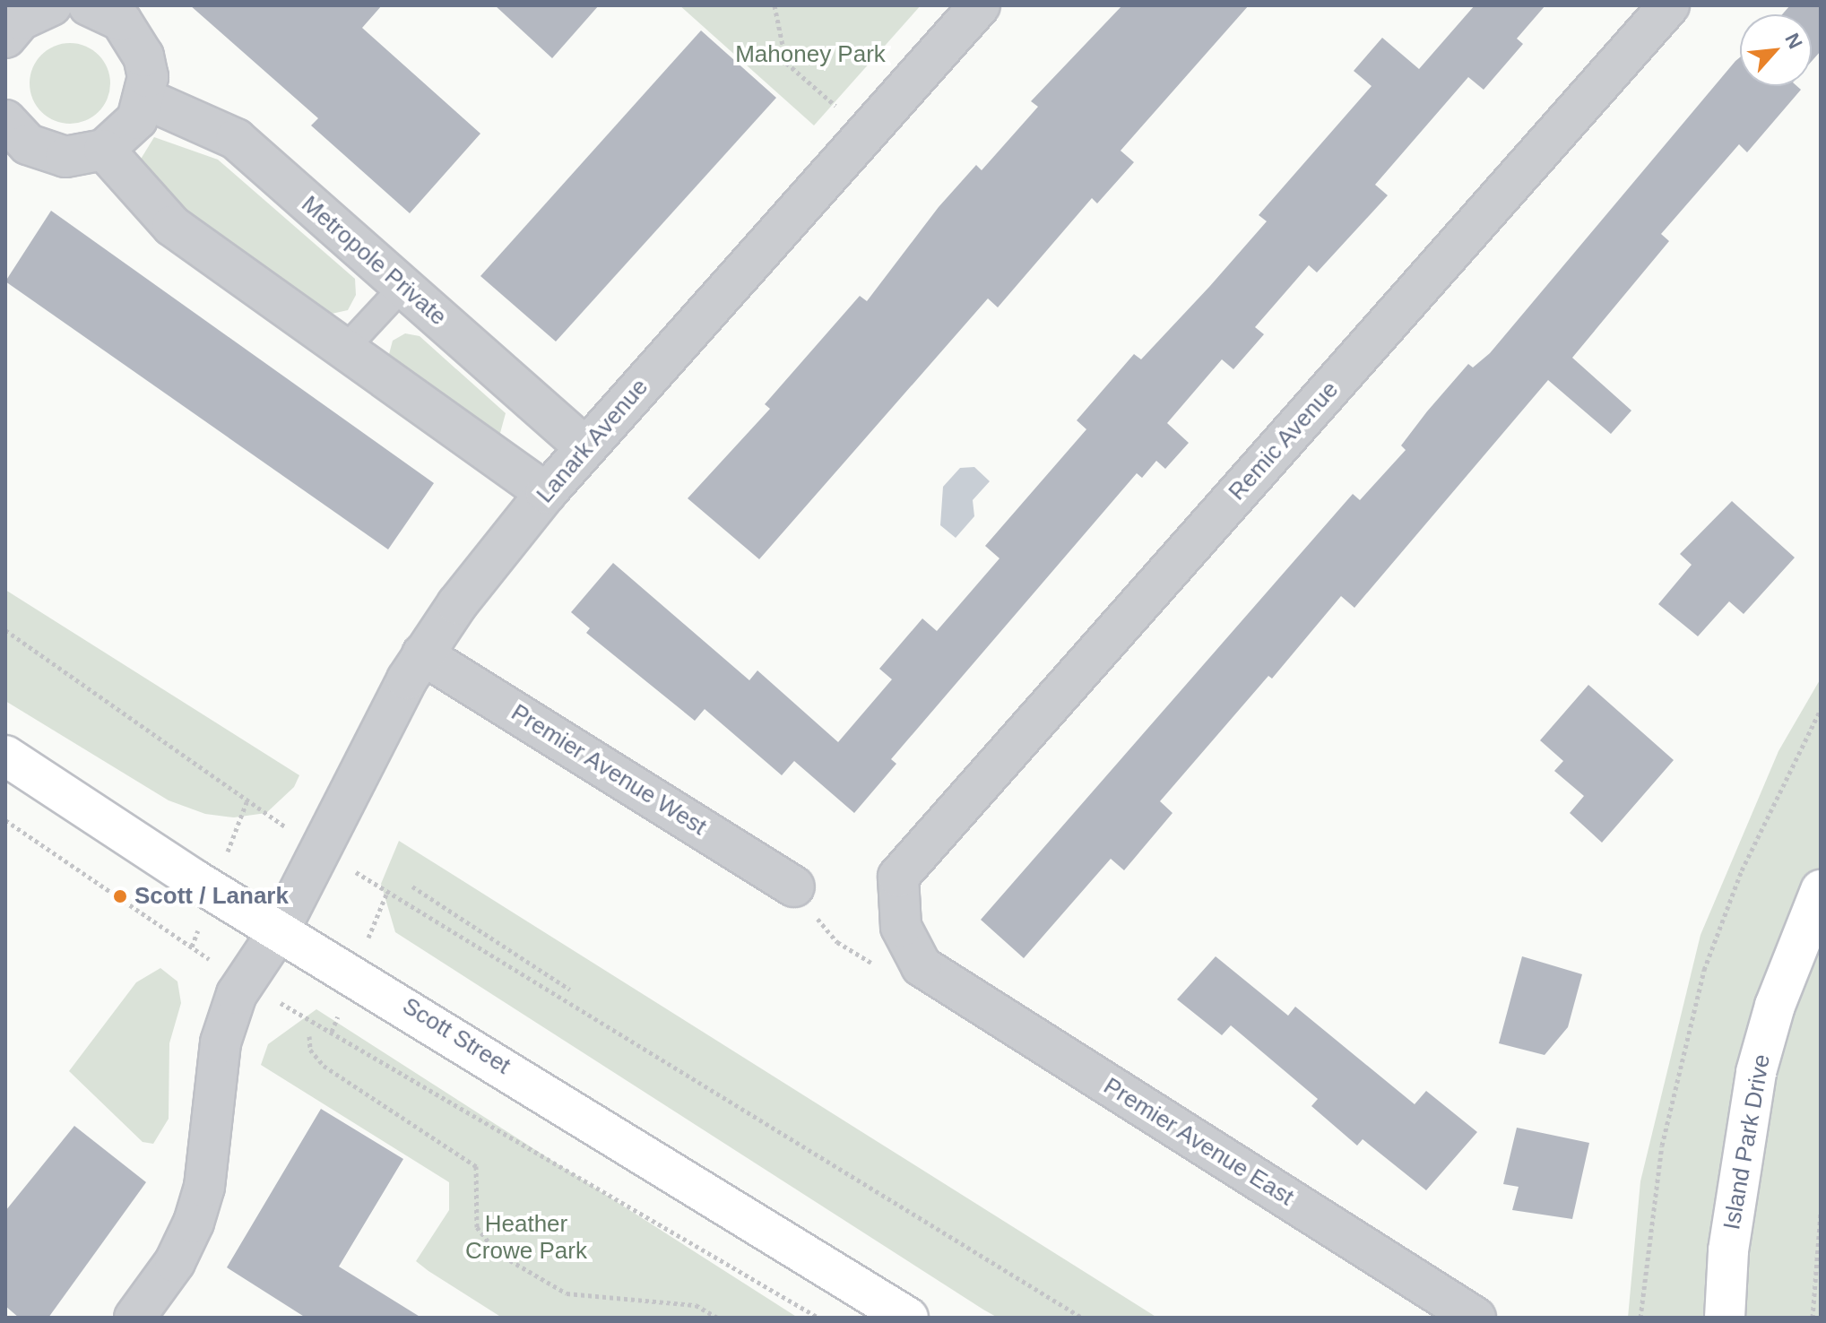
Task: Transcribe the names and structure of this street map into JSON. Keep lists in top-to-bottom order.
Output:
{
  "streets": {
    "main road": ["Scott Street", "Island Park Drive"],
    "street": [
      "Metropole Private",
      "Lanark Avenue",
      "Remic Avenue",
      "Premier Avenue West",
      "Premier Avenue East"
    ]
  },
  "crossings": [
    ["Metropole Private", "Lanark Avenue"],
    ["Lanark Avenue", "Premier Avenue West"],
    ["Lanark Avenue", "Scott Street"],
    ["Remic Avenue", "Premier Avenue East"]
  ],
  "parks": ["Mahoney Park", "Heather Crowe Park"],
  "places": ["Scott / Lanark"],
  "north": "top right"
}
